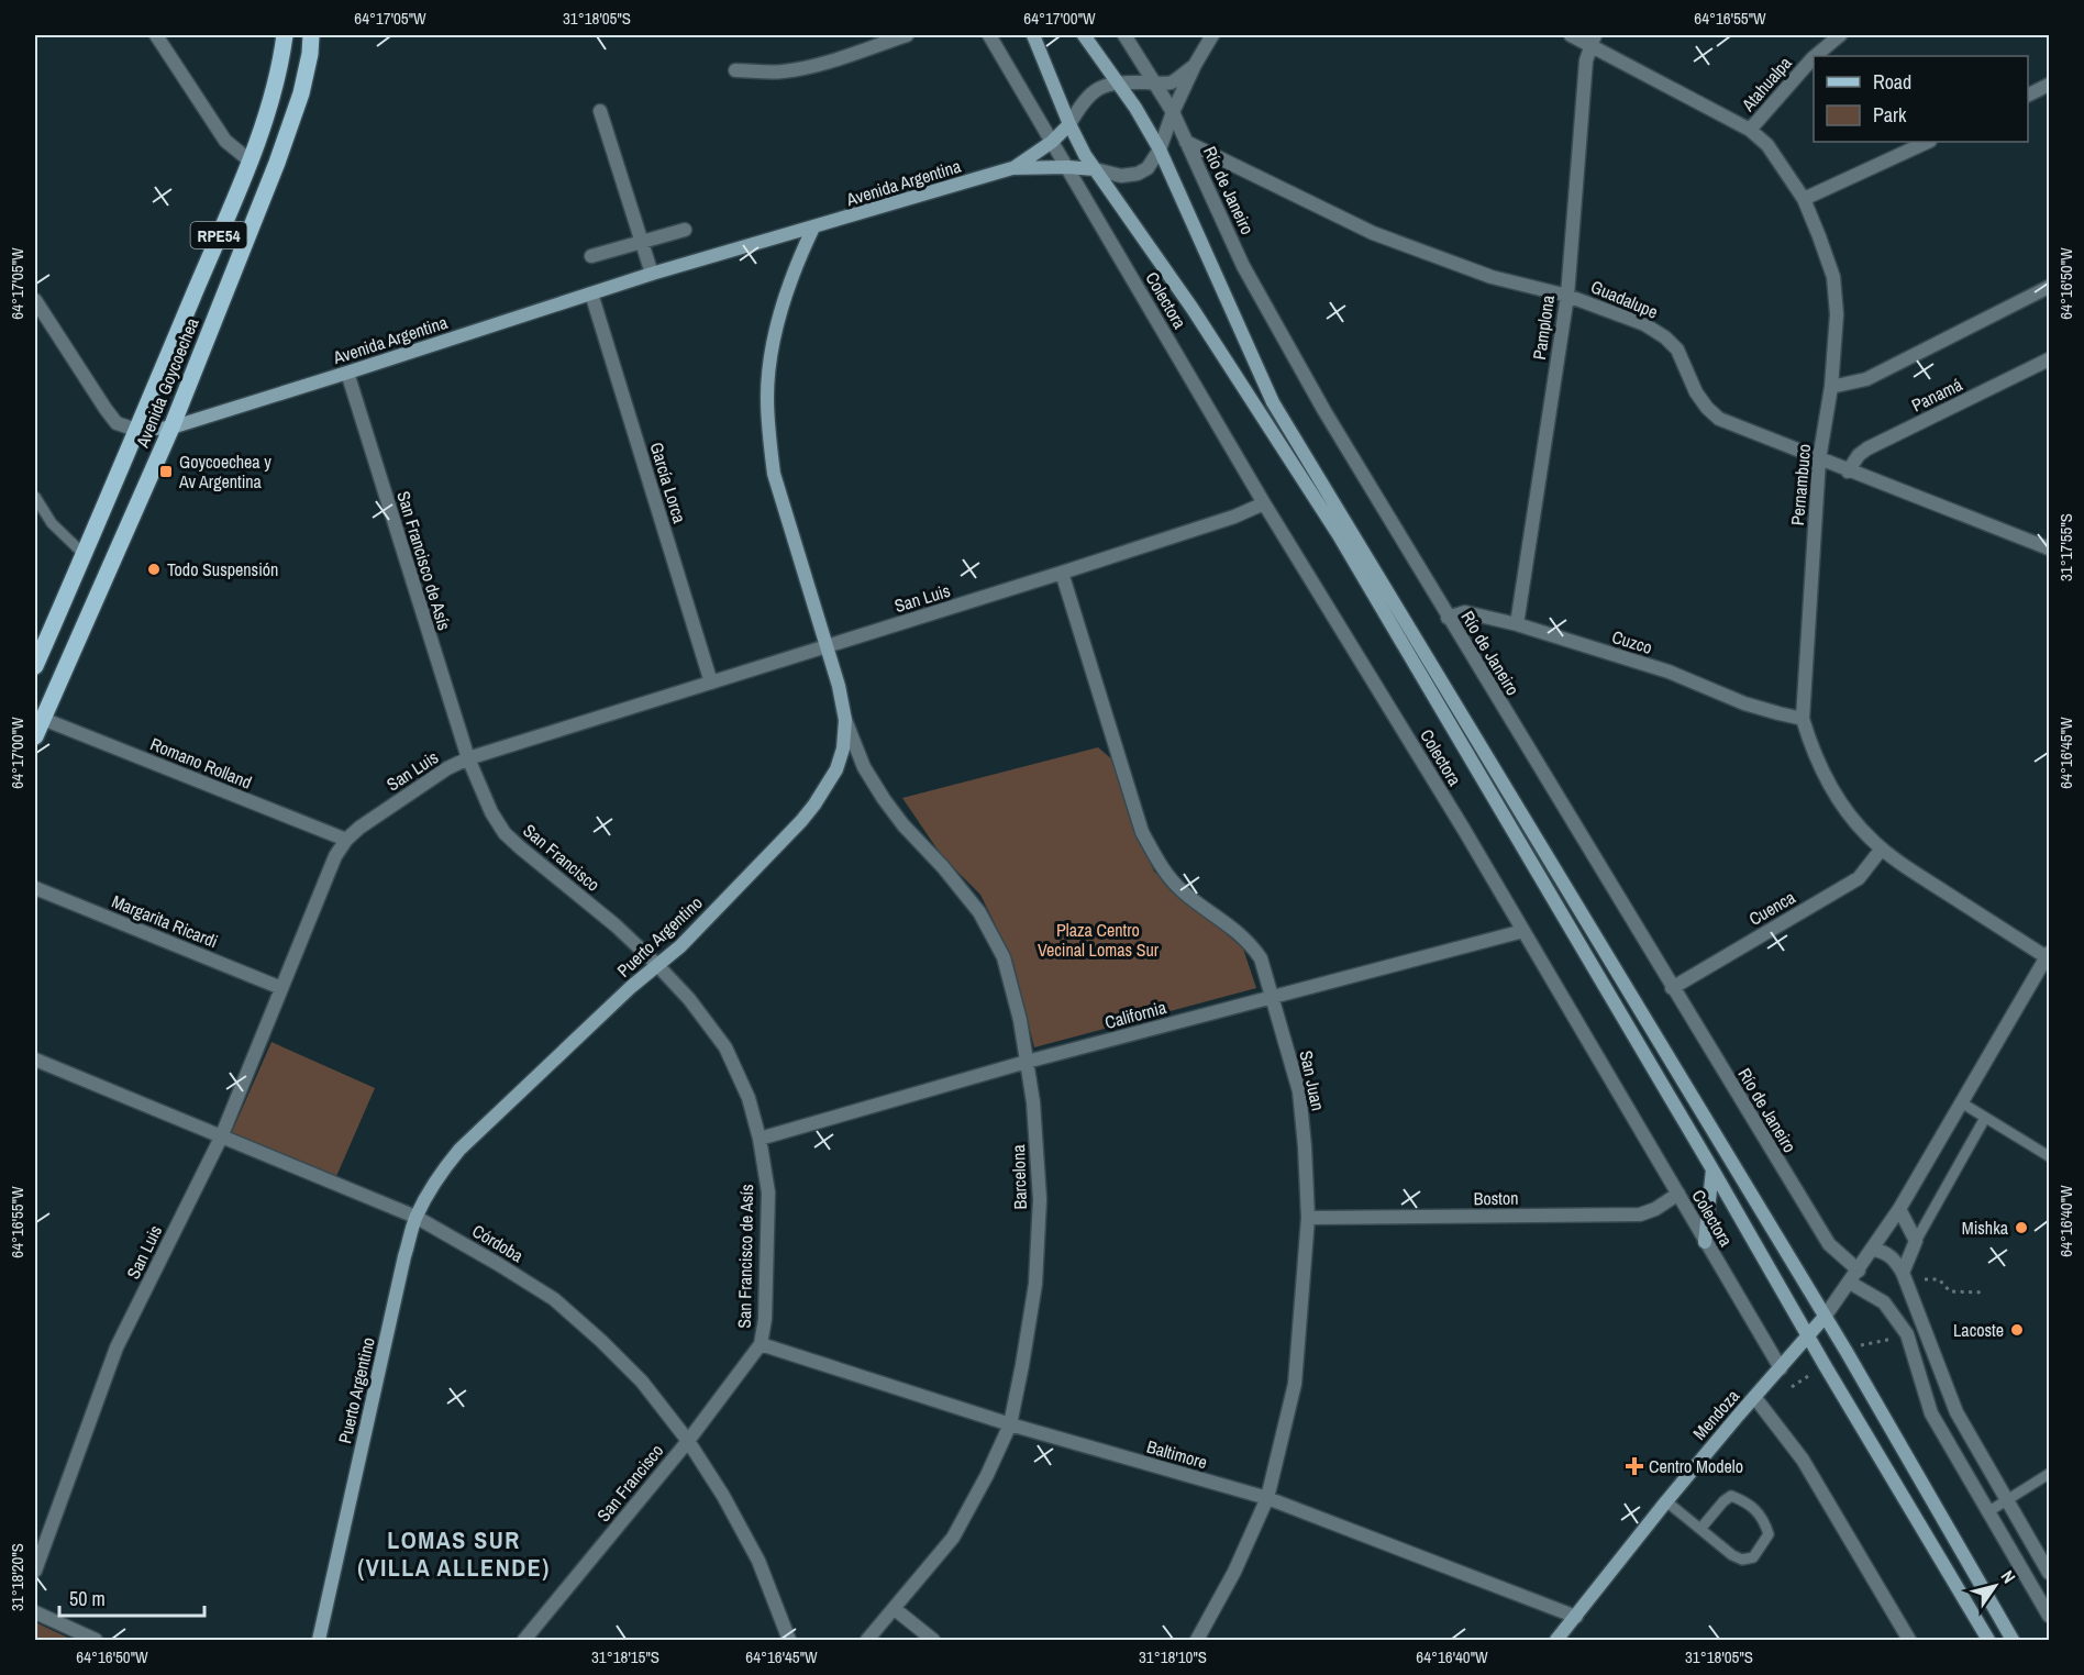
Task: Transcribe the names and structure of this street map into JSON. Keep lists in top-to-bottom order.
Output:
{
  "streets": {
    "main road": [
      "Avenida Argentina",
      "RPE54",
      "Avenida Goycoechea",
      "Puerto Argentino",
      "Mendoza"
    ],
    "street": [
      "Atahualpa",
      "Río de Janeiro",
      "Guadalupe",
      "Colectora",
      "Pamplona",
      "Panamá",
      "García Lorca",
      "Pernambuco",
      "San Francisco de Asís",
      "San Luis",
      "Cuzco",
      "Romano Rolland",
      "San Francisco",
      "Cuenca",
      "Margarita Ricardi",
      "California",
      "San Juan",
      "Barcelona",
      "Boston",
      "Córdoba",
      "Baltimore"
    ]
  },
  "crossings": [
    ["Atahualpa", "Pernambuco"],
    ["Avenida Argentina", "Colectora"],
    ["Avenida Argentina", "Avenida Goycoechea"],
    ["Avenida Argentina", "García Lorca"],
    ["Avenida Argentina", "San Francisco de Asís"],
    ["Avenida Argentina", "Puerto Argentino"],
    ["Río de Janeiro", "Guadalupe"],
    ["Río de Janeiro", "Cuzco"],
    ["Río de Janeiro", "Cuenca"],
    ["Guadalupe", "Pamplona"],
    ["Guadalupe", "Panamá"],
    ["Guadalupe", "Pernambuco"],
    ["Colectora", "San Luis"],
    ["Colectora", "California"],
    ["Colectora", "Boston"],
    ["Colectora", "Mendoza"],
    ["Pamplona", "Pernambuco"],
    ["Pamplona", "Cuzco"],
    ["Avenida Goycoechea", "Romano Rolland"],
    ["García Lorca", "San Luis"],
    ["Pernambuco", "Cuzco"],
    ["Pernambuco", "Cuenca"],
    ["San Francisco de Asís", "San Luis"],
    ["San Francisco de Asís", "San Francisco"],
    ["San Francisco de Asís", "Puerto Argentino"],
    ["San Francisco de Asís", "California"],
    ["San Francisco de Asís", "Baltimore"],
    ["San Luis", "Romano Rolland"],
    ["San Luis", "San Francisco"],
    ["San Luis", "Margarita Ricardi"],
    ["San Luis", "Puerto Argentino"],
    ["San Luis", "San Juan"],
    ["San Luis", "Córdoba"],
    ["San Francisco", "Puerto Argentino"],
    ["San Francisco", "Córdoba"],
    ["San Francisco", "Baltimore"],
    ["Puerto Argentino", "Barcelona"],
    ["Puerto Argentino", "Córdoba"],
    ["California", "San Juan"],
    ["California", "Barcelona"],
    ["San Juan", "Boston"],
    ["San Juan", "Baltimore"],
    ["Barcelona", "Baltimore"],
    ["Mendoza", "Baltimore"]
  ],
  "districts": ["LOMAS SUR (VILLA ALLENDE)"],
  "parks": ["Plaza Centro Vecinal Lomas Sur"],
  "places": {
    "transit": ["Goycoechea y Av Argentina"],
    "other": ["Todo Suspensión", "Mishka", "Lacoste"],
    "health": ["Centro Modelo"]
  },
  "legend": ["Road", "Park"],
  "scale_bar": "50 m",
  "north": "top right",
  "coordinates": [
    "64°17'05\"W",
    "31°18'05\"S",
    "64°17'00\"W",
    "64°16'55\"W",
    "64°16'50\"W",
    "31°17'55\"S",
    "64°16'45\"W",
    "64°16'40\"W",
    "31°18'20\"S",
    "31°18'15\"S",
    "31°18'10\"S"
  ]
}
